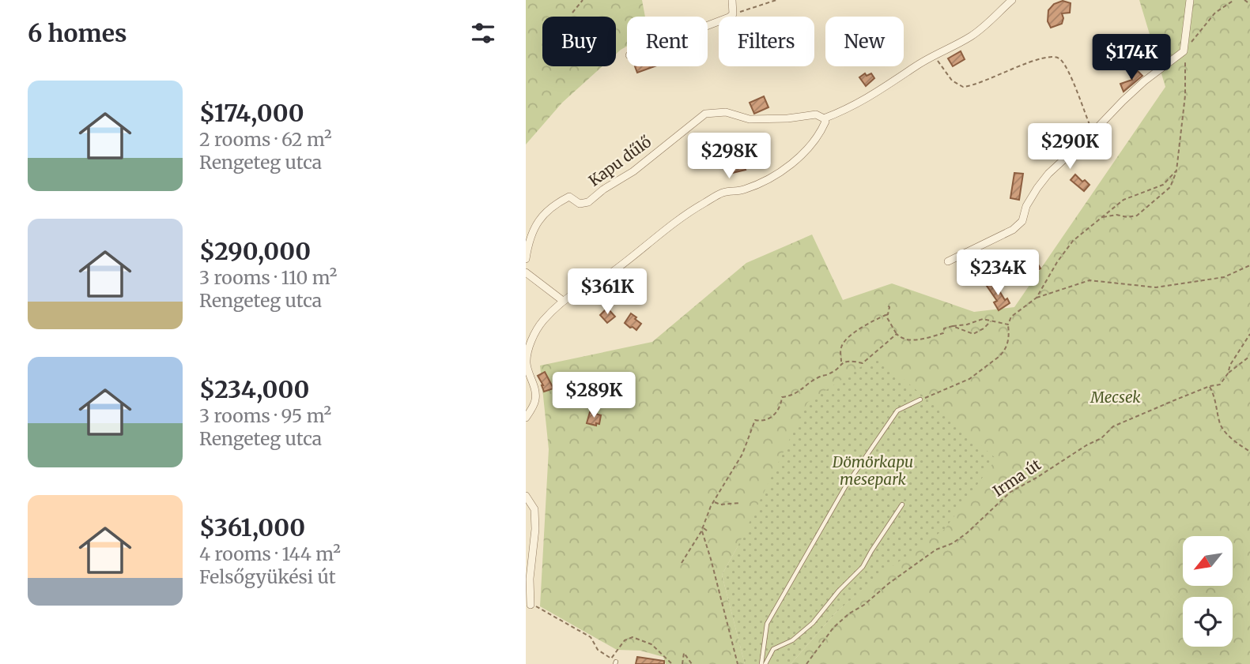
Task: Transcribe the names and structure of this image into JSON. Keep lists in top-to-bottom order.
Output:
{
  "streets": {
    "street": ["Kapu dűlő"],
    "path": ["Irma út"]
  },
  "parks": ["Mecsek", "Dömörkapu mesepark"],
  "north": "bottom left",
  "page": {
    "heading": "6 homes",
    "chip": [
      "Buy",
      "Rent",
      "Filters",
      "New"
    ],
    "price": [
      "$174K",
      "$290K",
      "$298K",
      "$234K",
      "$361K",
      "$289K"
    ],
    "list": [
      {
        "name": "$174,000",
        "note": "2 rooms · 62 m² · Rengeteg utca"
      },
      {
        "name": "$290,000",
        "note": "3 rooms · 110 m² · Rengeteg utca"
      },
      {
        "name": "$234,000",
        "note": "3 rooms · 95 m² · Rengeteg utca"
      },
      {
        "name": "$361,000",
        "note": "4 rooms · 144 m² · Felsőgyükési út"
      }
    ]
  }
}
